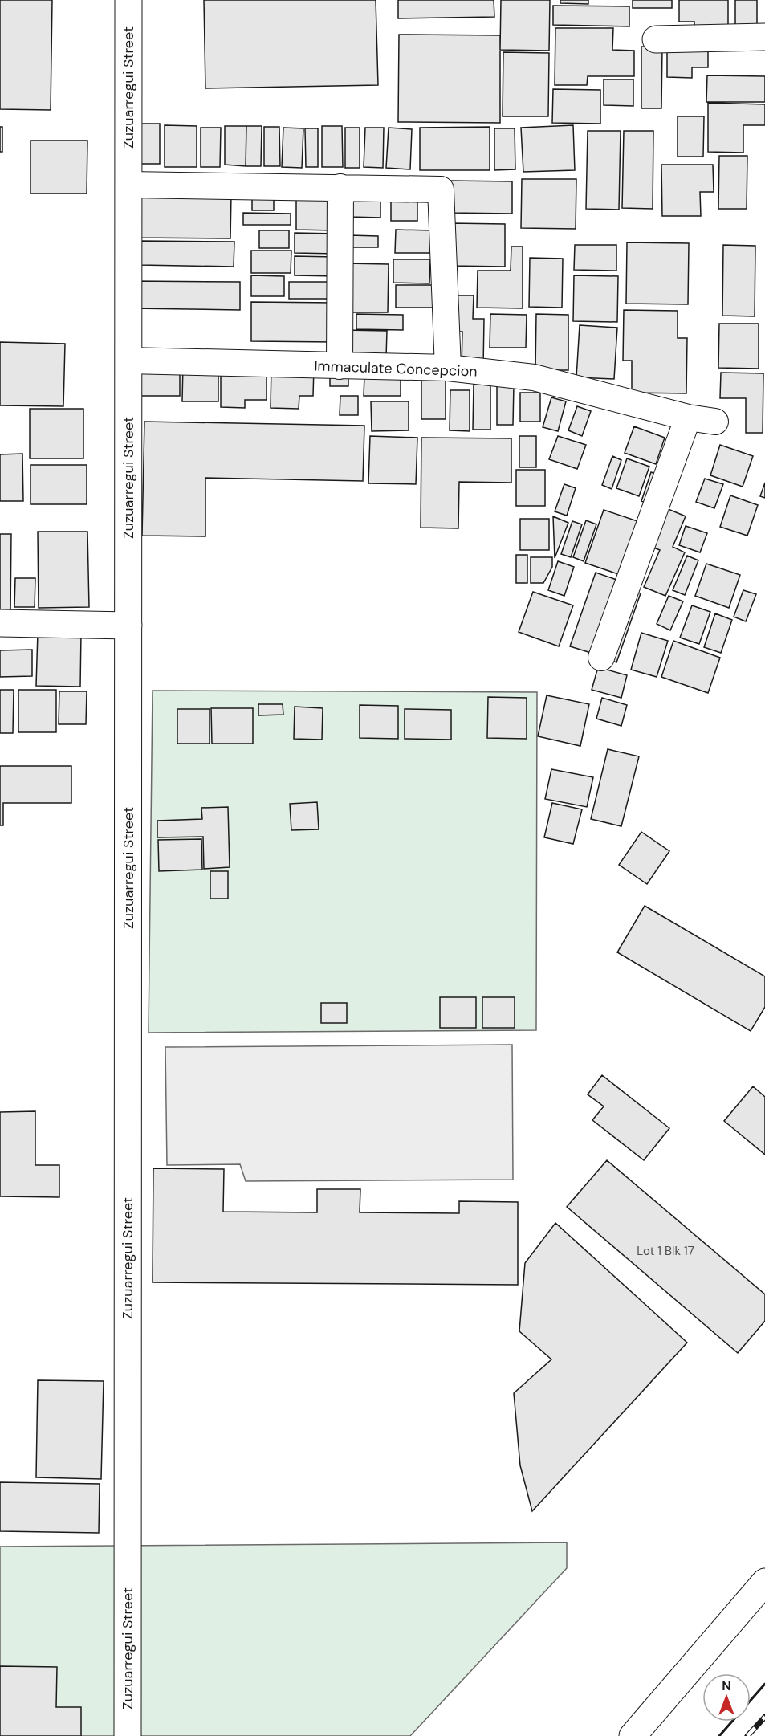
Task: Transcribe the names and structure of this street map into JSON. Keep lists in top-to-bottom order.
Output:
{
  "streets": {
    "street": ["Zuzuarregui Street", "Immaculate Concepcion"]
  },
  "crossings": [
    ["Zuzuarregui Street", "Immaculate Concepcion"]
  ],
  "house_numbers": ["Lot 1 Blk 17"],
  "north": "top"
}
